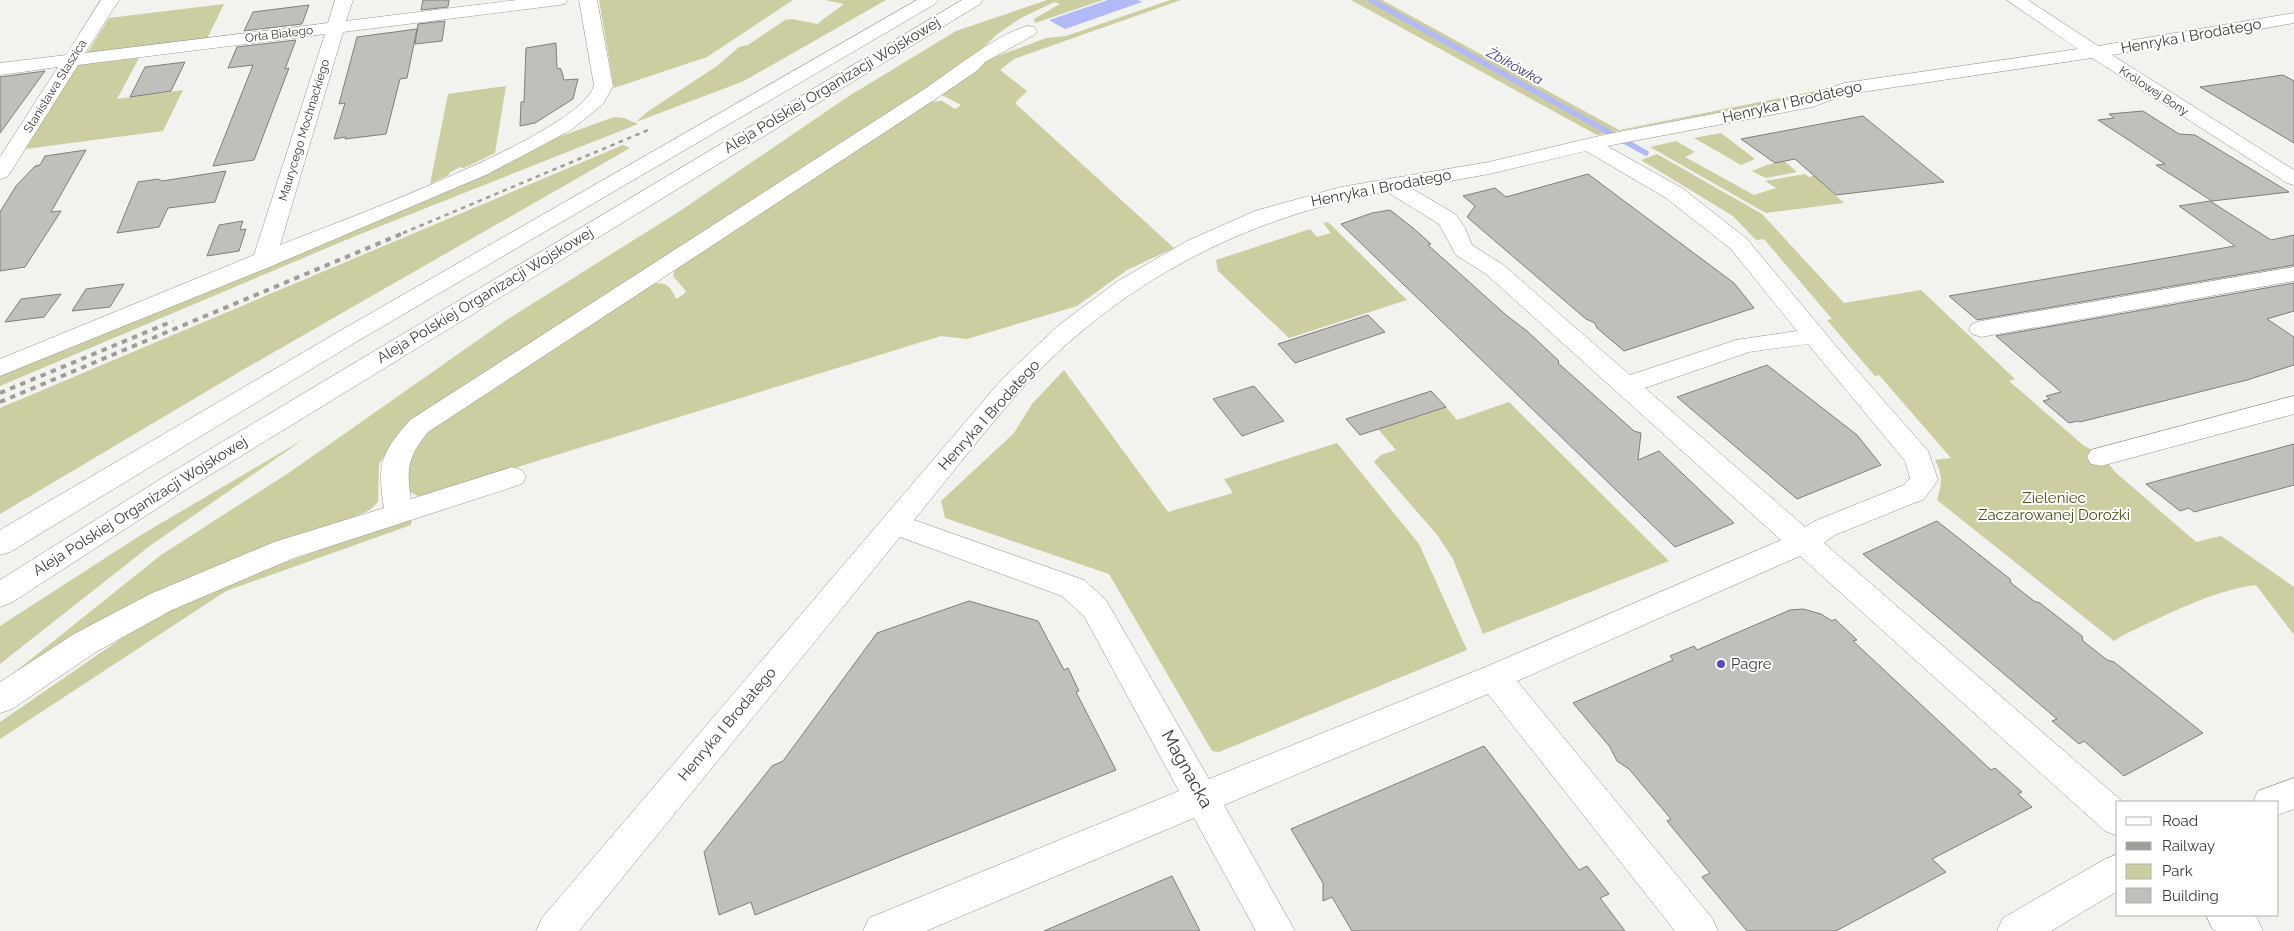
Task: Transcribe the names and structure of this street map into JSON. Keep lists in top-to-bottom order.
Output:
{
  "streets": {
    "main road": [
      "Orła Białego",
      "Henryka I Brodatego",
      "Aleja Polskiej Organizacji Wojskowej",
      "Stanisława Staszica",
      "Królowej Bony",
      "Maurycego Mochnackiego",
      "Magnacka"
    ]
  },
  "crossings": [
    ["Orła Białego", "Stanisława Staszica"],
    ["Orła Białego", "Maurycego Mochnackiego"],
    ["Henryka I Brodatego", "Królowej Bony"],
    ["Henryka I Brodatego", "Magnacka"]
  ],
  "water": ["Żbikówka"],
  "parks": ["Zieleniec Zaczarowanej Dorożki"],
  "places": ["Pagre"],
  "legend": [
    "Road",
    "Railway",
    "Park",
    "Building"
  ]
}
